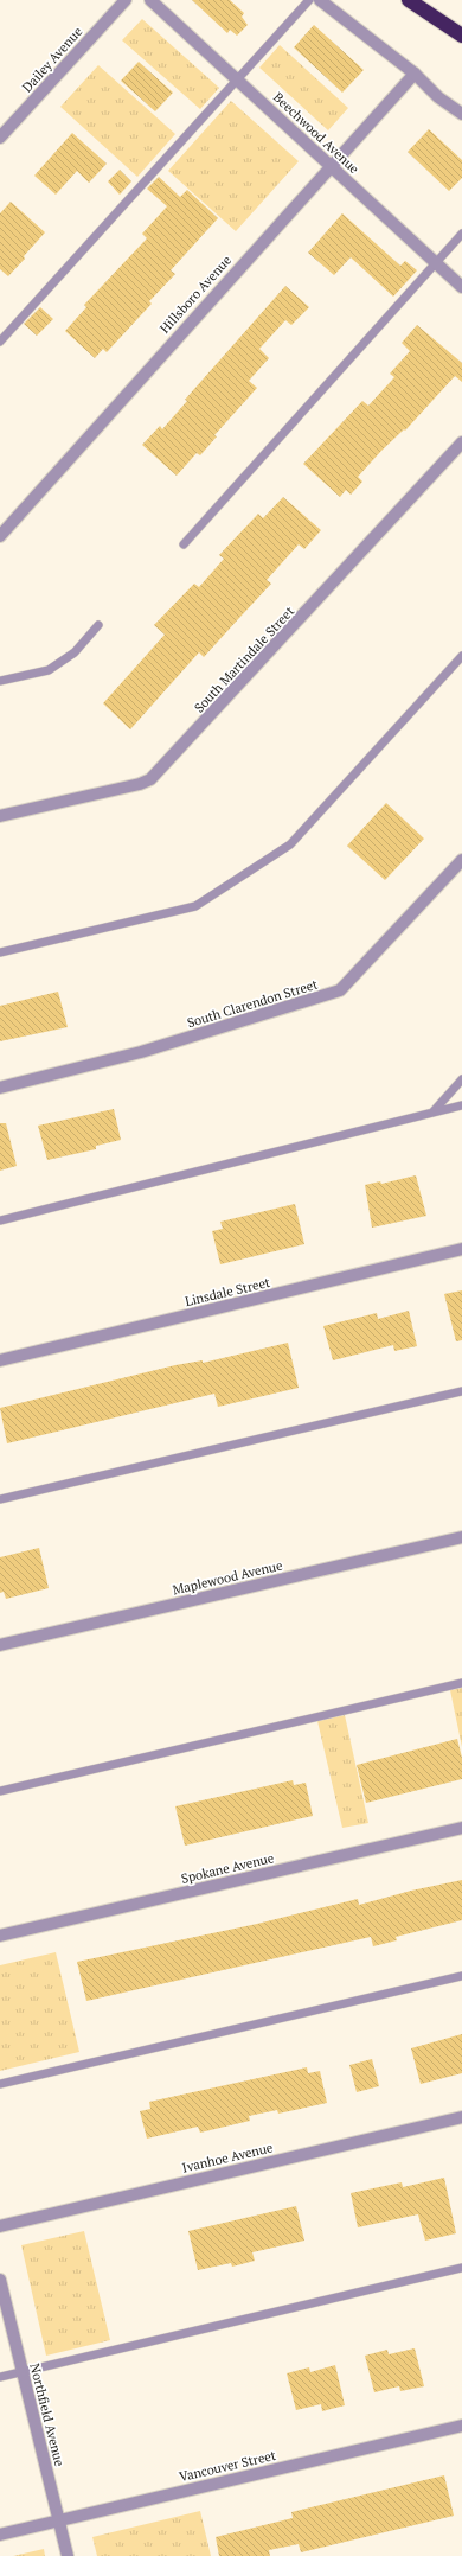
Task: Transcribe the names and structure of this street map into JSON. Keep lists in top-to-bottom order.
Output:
{
  "streets": {
    "street": [
      "Dailey Avenue",
      "Beechwood Avenue",
      "Hillsboro Avenue",
      "South Martindale Street",
      "South Clarendon Street",
      "Linsdale Street",
      "Maplewood Avenue",
      "Spokane Avenue",
      "Ivanhoe Avenue",
      "Northfield Avenue",
      "Vancouver Street"
    ]
  },
  "crossings": [
    ["Beechwood Avenue", "Hillsboro Avenue"],
    ["Northfield Avenue", "Vancouver Street"]
  ]
}
